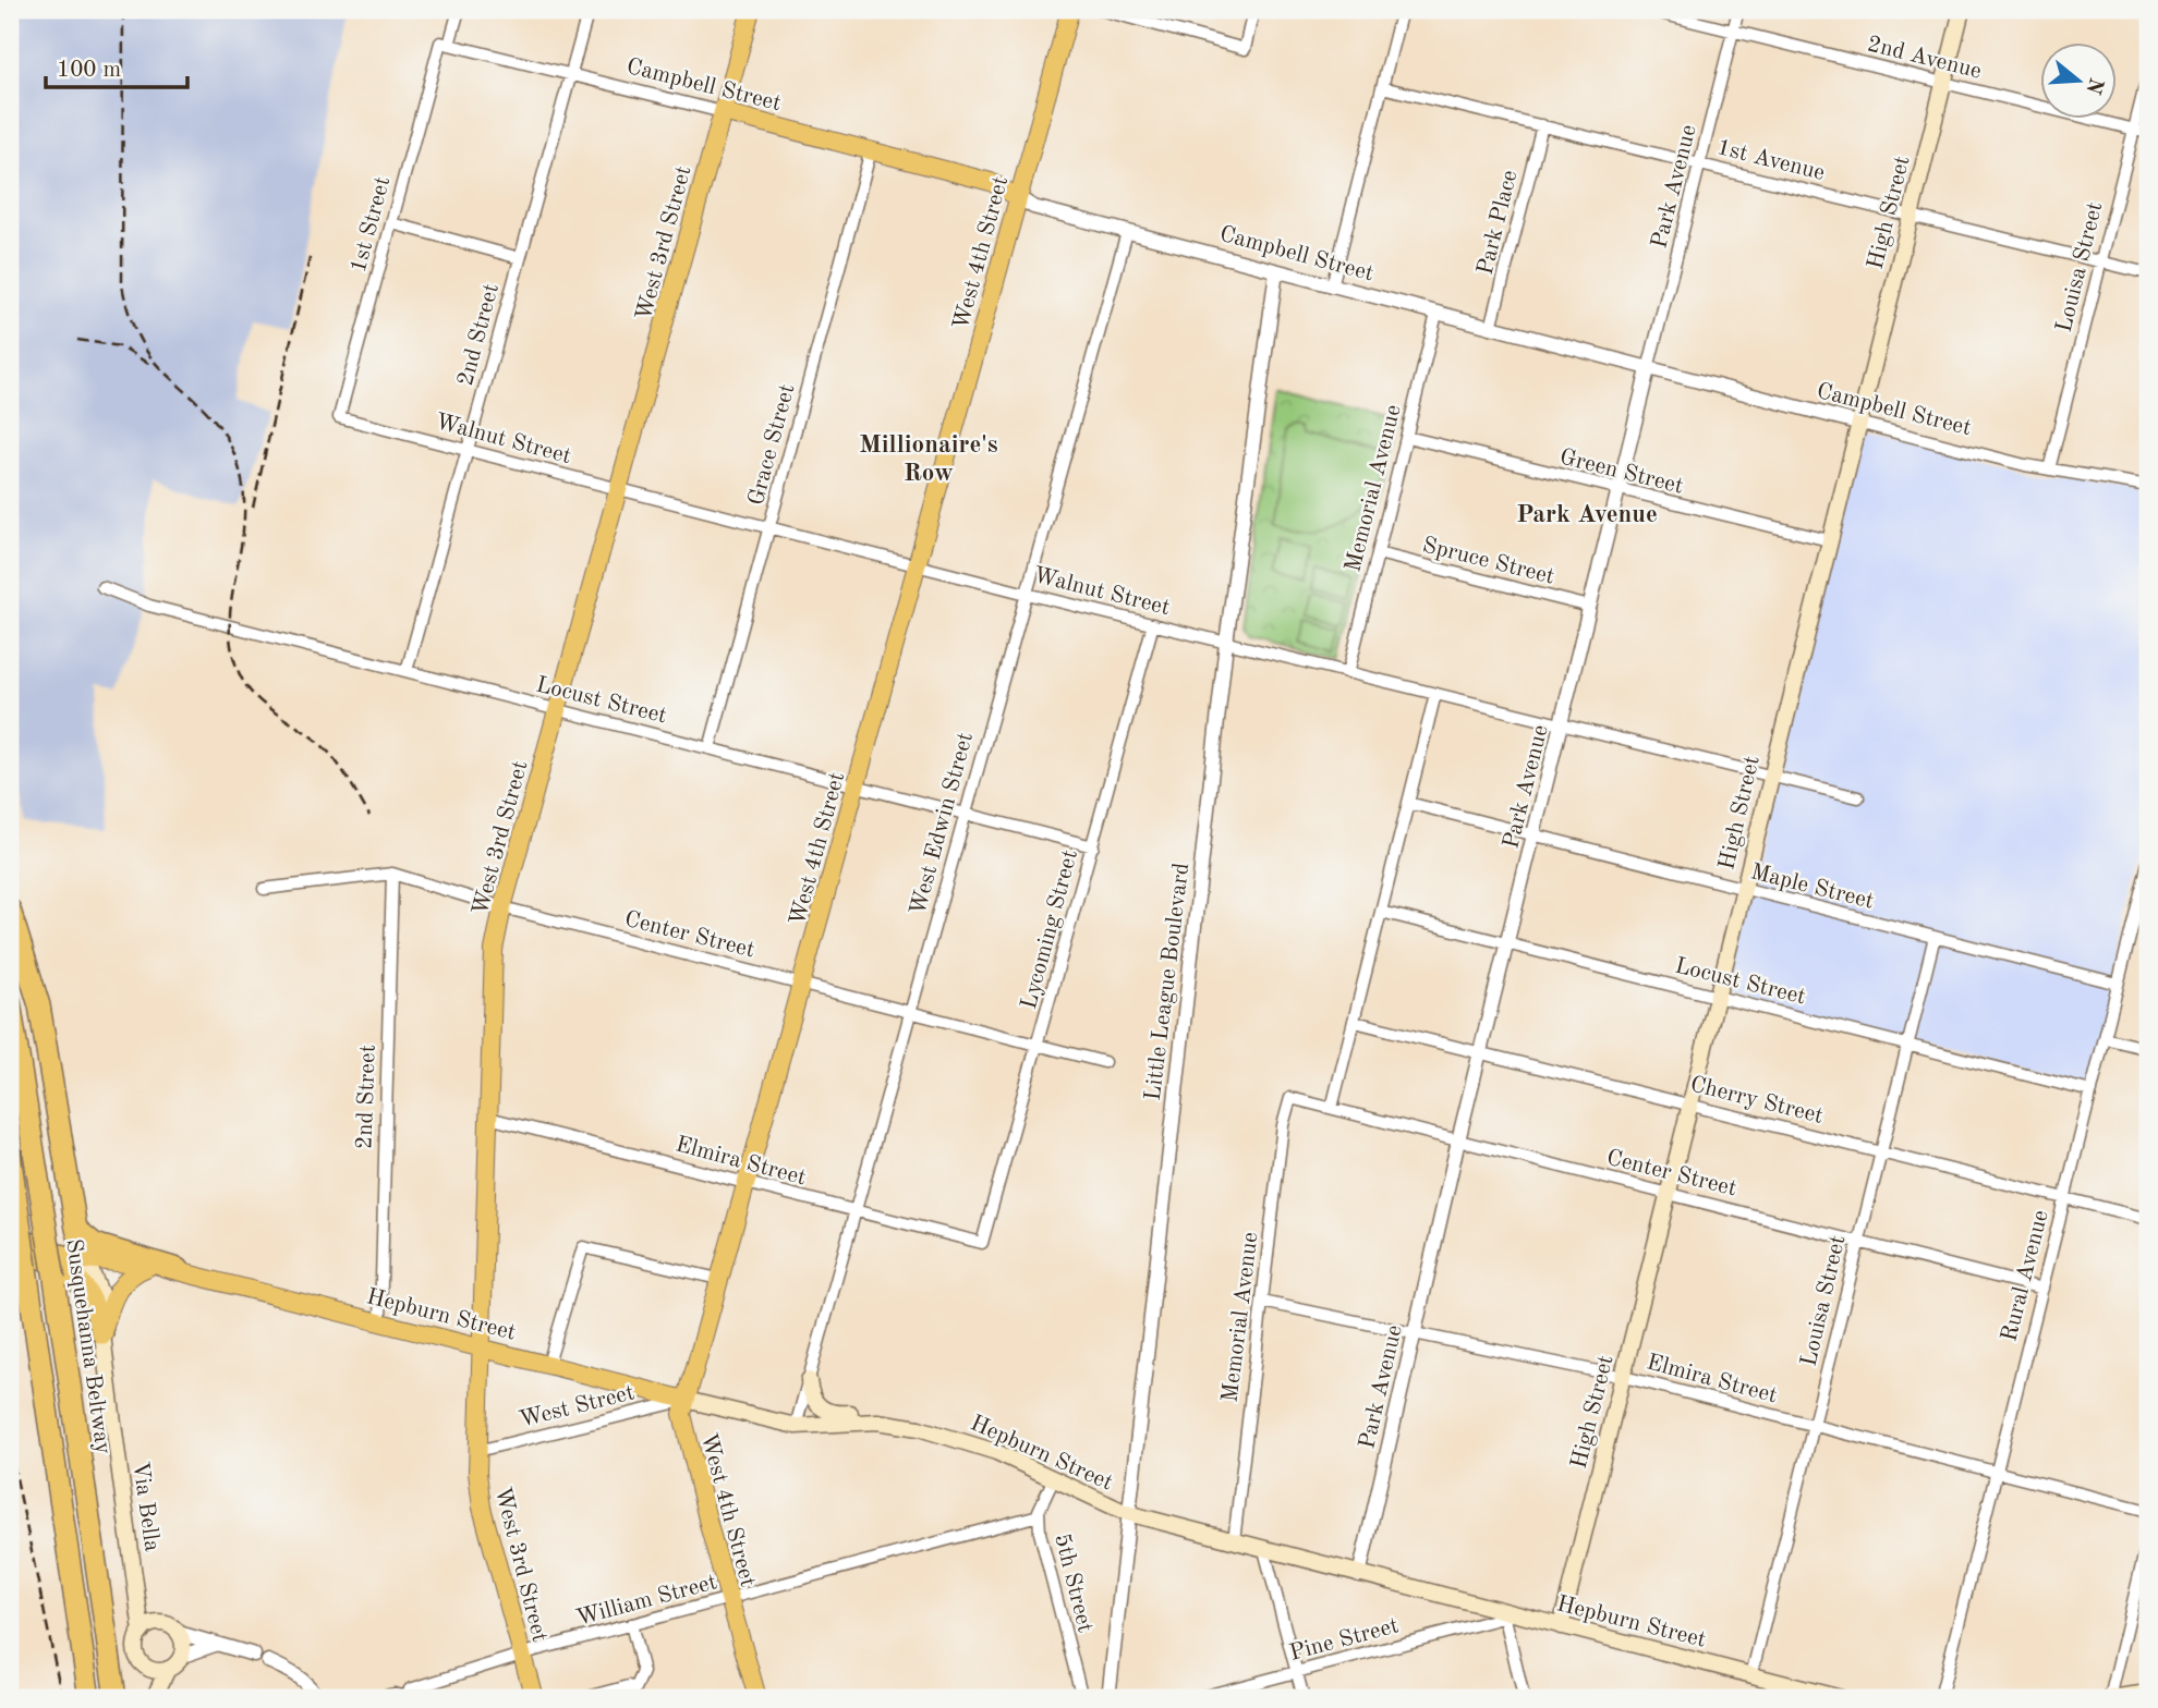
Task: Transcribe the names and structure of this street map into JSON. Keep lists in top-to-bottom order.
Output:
{
  "streets": {
    "highway": ["Susquehanna Beltway"],
    "main road": [
      "Campbell Street",
      "High Street",
      "West 3rd Street",
      "West 4th Street",
      "Hepburn Street",
      "Via Bella"
    ],
    "street": [
      "2nd Avenue",
      "1st Avenue",
      "Park Avenue",
      "Park Place",
      "1st Street",
      "Louisa Street",
      "2nd Street",
      "Walnut Street",
      "Grace Street",
      "Green Street",
      "Memorial Avenue",
      "Spruce Street",
      "Locust Street",
      "West Edwin Street",
      "Maple Street",
      "Lycoming Street",
      "Center Street",
      "Little League Boulevard",
      "Cherry Street",
      "Elmira Street",
      "Rural Avenue",
      "West Street",
      "5th Street",
      "William Street",
      "Pine Street"
    ]
  },
  "crossings": [
    ["2nd Avenue", "Park Avenue"],
    ["2nd Avenue", "High Street"],
    ["2nd Avenue", "Louisa Street"],
    ["Campbell Street", "Park Avenue"],
    ["Campbell Street", "High Street"],
    ["Campbell Street", "Park Place"],
    ["Campbell Street", "1st Street"],
    ["Campbell Street", "West 3rd Street"],
    ["Campbell Street", "West 4th Street"],
    ["Campbell Street", "Louisa Street"],
    ["Campbell Street", "2nd Street"],
    ["Campbell Street", "Grace Street"],
    ["Campbell Street", "Memorial Avenue"],
    ["Campbell Street", "West Edwin Street"],
    ["Campbell Street", "Little League Boulevard"],
    ["1st Avenue", "Park Avenue"],
    ["1st Avenue", "High Street"],
    ["1st Avenue", "Park Place"],
    ["1st Avenue", "Louisa Street"],
    ["Park Avenue", "Walnut Street"],
    ["Park Avenue", "Green Street"],
    ["Park Avenue", "Spruce Street"],
    ["Park Avenue", "Locust Street"],
    ["Park Avenue", "Maple Street"],
    ["Park Avenue", "Center Street"],
    ["Park Avenue", "Cherry Street"],
    ["Park Avenue", "Elmira Street"],
    ["Park Avenue", "Hepburn Street"],
    ["High Street", "Walnut Street"],
    ["High Street", "Green Street"],
    ["High Street", "Locust Street"],
    ["High Street", "Maple Street"],
    ["High Street", "Center Street"],
    ["High Street", "Cherry Street"],
    ["High Street", "Elmira Street"],
    ["High Street", "Hepburn Street"],
    ["1st Street", "Walnut Street"],
    ["West 3rd Street", "Walnut Street"],
    ["West 3rd Street", "Locust Street"],
    ["West 3rd Street", "Center Street"],
    ["West 3rd Street", "Elmira Street"],
    ["West 3rd Street", "Hepburn Street"],
    ["West 3rd Street", "West Street"],
    ["West 3rd Street", "William Street"],
    ["West 4th Street", "Walnut Street"],
    ["West 4th Street", "Locust Street"],
    ["West 4th Street", "Center Street"],
    ["West 4th Street", "Elmira Street"],
    ["West 4th Street", "Hepburn Street"],
    ["West 4th Street", "West Street"],
    ["West 4th Street", "William Street"],
    ["Louisa Street", "Locust Street"],
    ["Louisa Street", "Maple Street"],
    ["Louisa Street", "Center Street"],
    ["Louisa Street", "Cherry Street"],
    ["Louisa Street", "Elmira Street"],
    ["Louisa Street", "Hepburn Street"],
    ["2nd Street", "Walnut Street"],
    ["2nd Street", "Locust Street"],
    ["2nd Street", "Center Street"],
    ["2nd Street", "Hepburn Street"],
    ["Walnut Street", "Grace Street"],
    ["Walnut Street", "Memorial Avenue"],
    ["Walnut Street", "West Edwin Street"],
    ["Walnut Street", "Lycoming Street"],
    ["Walnut Street", "Little League Boulevard"],
    ["Grace Street", "Locust Street"],
    ["Green Street", "Memorial Avenue"],
    ["Memorial Avenue", "Spruce Street"],
    ["Memorial Avenue", "Center Street"],
    ["Memorial Avenue", "Elmira Street"],
    ["Memorial Avenue", "Hepburn Street"],
    ["Locust Street", "West Edwin Street"],
    ["Locust Street", "Lycoming Street"],
    ["Locust Street", "Rural Avenue"],
    ["West Edwin Street", "Center Street"],
    ["West Edwin Street", "Elmira Street"],
    ["West Edwin Street", "Hepburn Street"],
    ["Maple Street", "Rural Avenue"],
    ["Lycoming Street", "Center Street"],
    ["Lycoming Street", "Elmira Street"],
    ["Center Street", "Rural Avenue"],
    ["Little League Boulevard", "Hepburn Street"],
    ["Cherry Street", "Rural Avenue"],
    ["Elmira Street", "Rural Avenue"],
    ["Hepburn Street", "West Street"],
    ["Hepburn Street", "Via Bella"],
    ["Hepburn Street", "5th Street"],
    ["Hepburn Street", "Pine Street"],
    ["5th Street", "William Street"]
  ],
  "districts": ["Millionaire's Row", "Park Avenue"],
  "scale_bar": "100 m",
  "north": "right"
}
